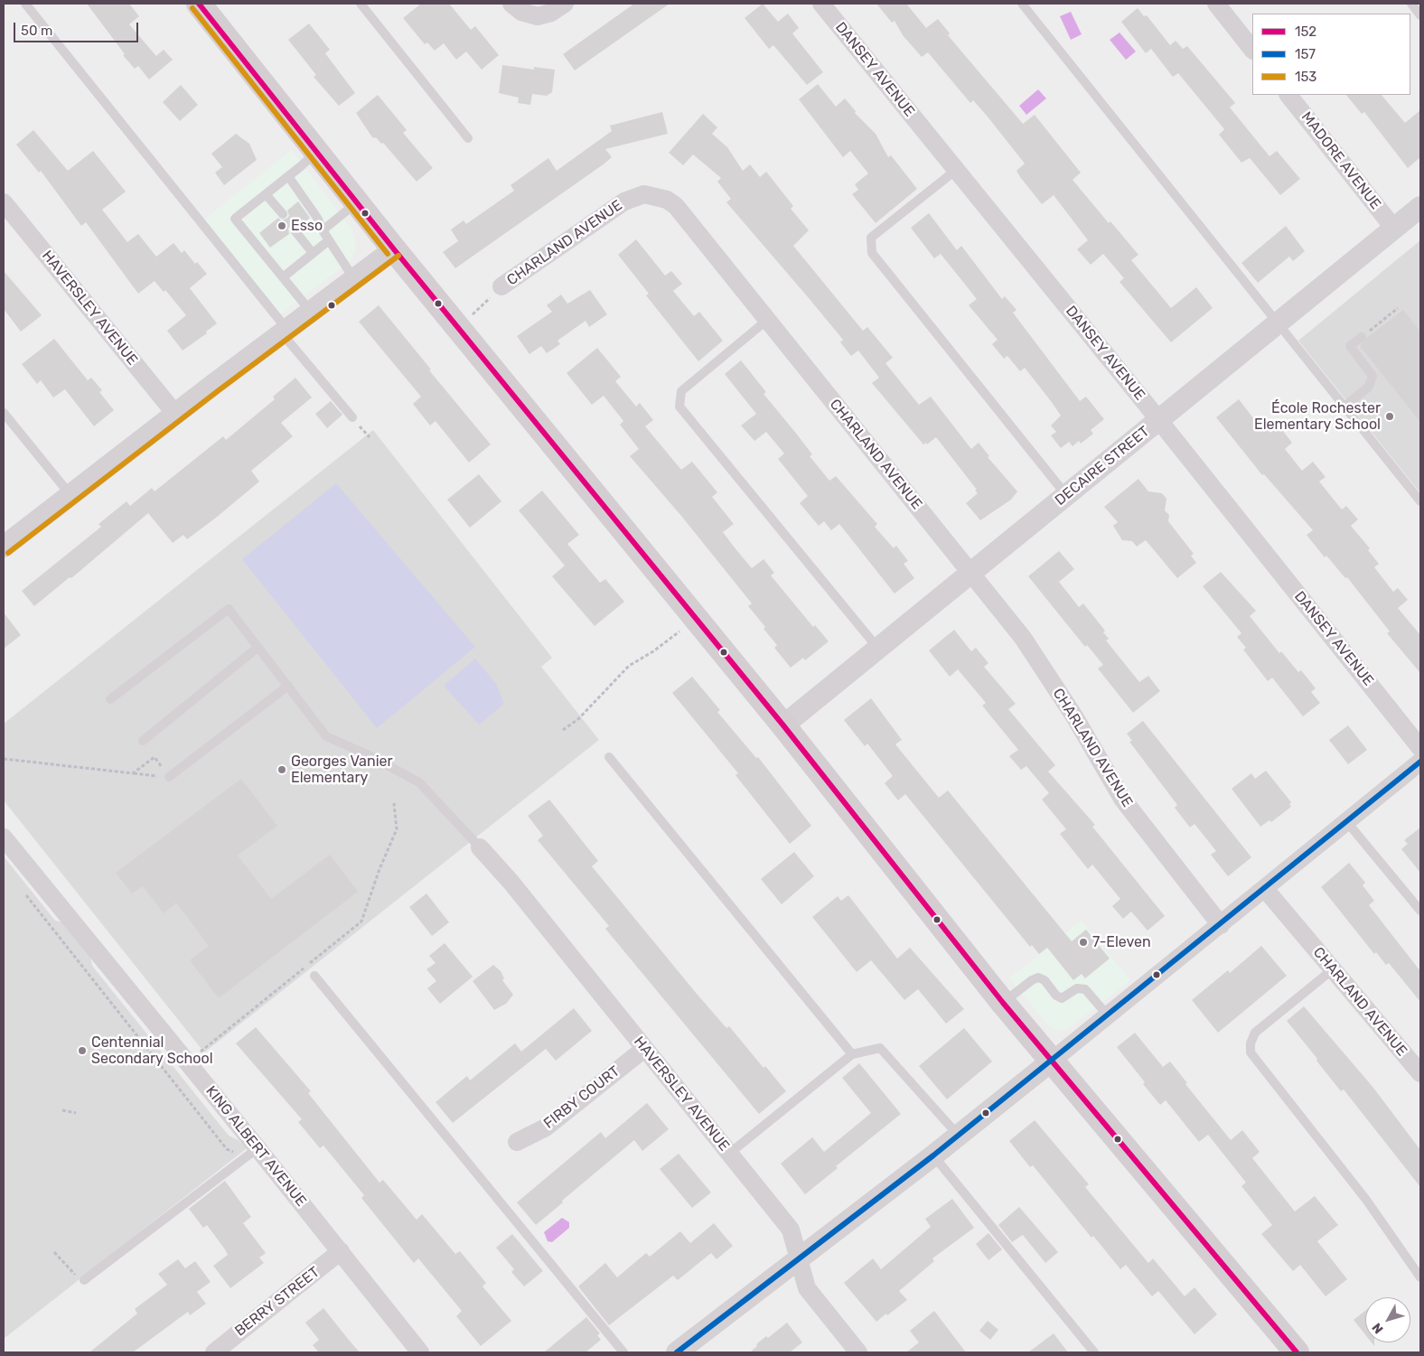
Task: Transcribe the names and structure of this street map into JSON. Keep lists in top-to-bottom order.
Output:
{
  "streets": {
    "street": [
      "DANSEY AVENUE",
      "MADORE AVENUE",
      "CHARLAND AVENUE",
      "HAVERSLEY AVENUE",
      "DECAIRE STREET",
      "FIRBY COURT",
      "KING ALBERT AVENUE",
      "BERRY STREET"
    ]
  },
  "crossings": [
    ["DANSEY AVENUE", "DECAIRE STREET"],
    ["MADORE AVENUE", "DECAIRE STREET"],
    ["CHARLAND AVENUE", "DECAIRE STREET"],
    ["HAVERSLEY AVENUE", "FIRBY COURT"],
    ["KING ALBERT AVENUE", "BERRY STREET"]
  ],
  "places": [
    "Esso",
    "École Rochester Elementary School",
    "Georges Vanier Elementary",
    "7-Eleven",
    "Centennial Secondary School"
  ],
  "lines": ["transit line 152", "transit line 153", "transit line 157"],
  "legend": ["152", "157", "153"],
  "scale_bar": "50 m",
  "north": "bottom left"
}
